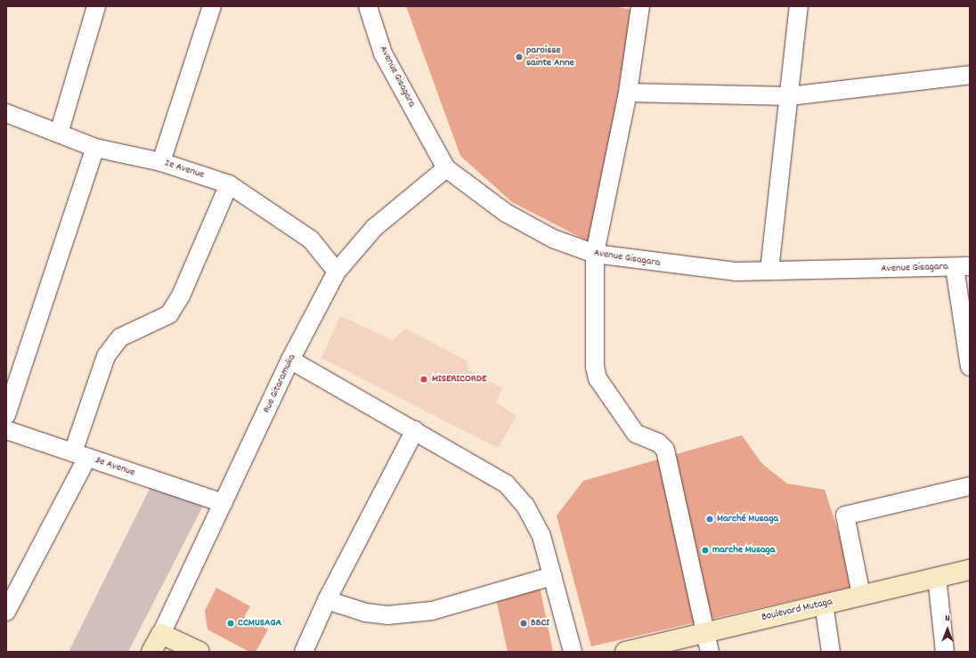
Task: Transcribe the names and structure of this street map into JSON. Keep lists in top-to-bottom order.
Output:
{
  "streets": {
    "street": [
      "Avenue Gisagara",
      "2e Avenue",
      "Rue Gitaramuka",
      "3e Avenue",
      "Boulevard Mutaga"
    ]
  },
  "crossings": [
    ["Avenue Gisagara", "Rue Gitaramuka"],
    ["2e Avenue", "Rue Gitaramuka"],
    ["Rue Gitaramuka", "3e Avenue"]
  ],
  "places": [
    "paroisse sainte Anne",
    "MISERICORDE",
    "Marché Musaga",
    "marche Musaga",
    "CCMUSAGA",
    "BBCI"
  ],
  "north": "top"
}
